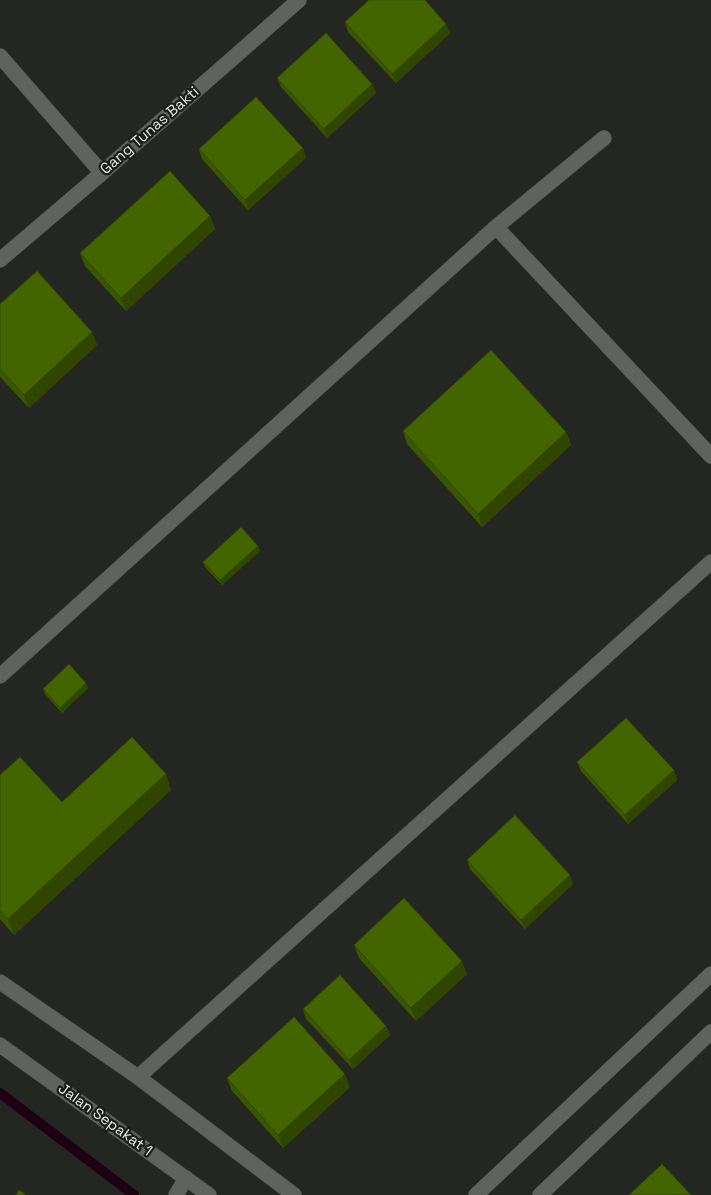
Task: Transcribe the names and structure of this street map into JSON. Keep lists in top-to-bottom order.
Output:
{
  "streets": {
    "street": ["Gang Tunas Bakti", "Jalan Sepakat 1"]
  }
}
